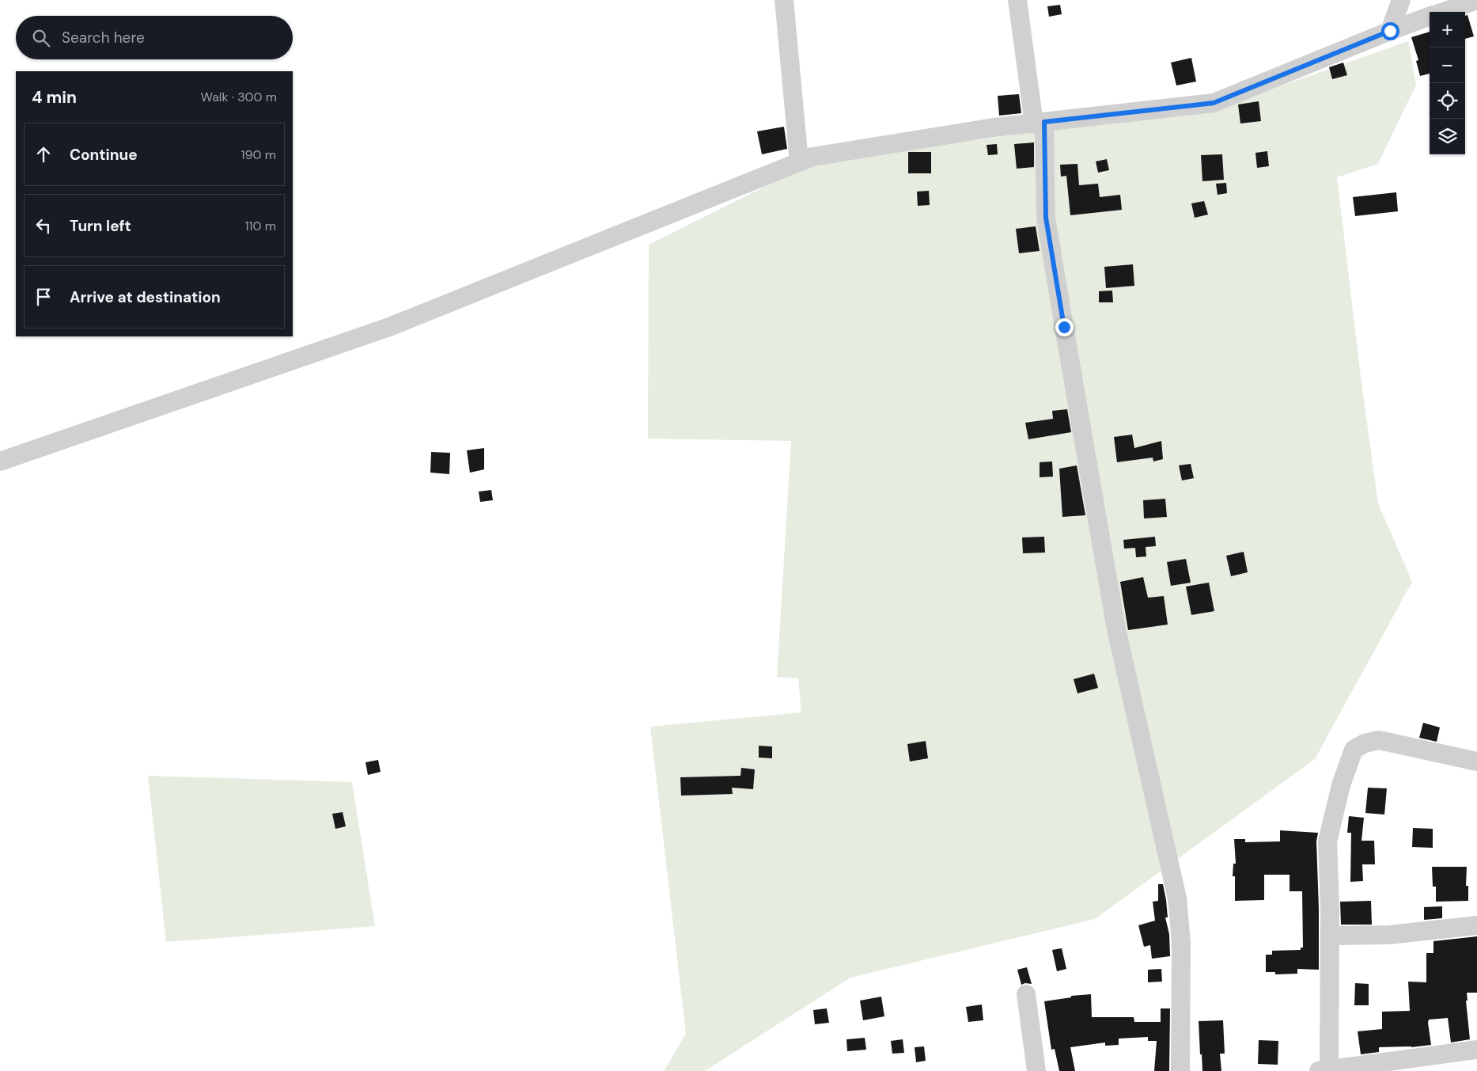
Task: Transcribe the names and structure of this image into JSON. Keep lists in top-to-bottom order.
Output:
{
  "page": {
    "map_buttons": ["+", "−"],
    "search": "Search here",
    "heading": ["4 min", "Walk · 300 m"],
    "list": [
      ["Continue", "190 m"],
      ["Turn left", "110 m"],
      "Arrive at destination"
    ]
  }
}
